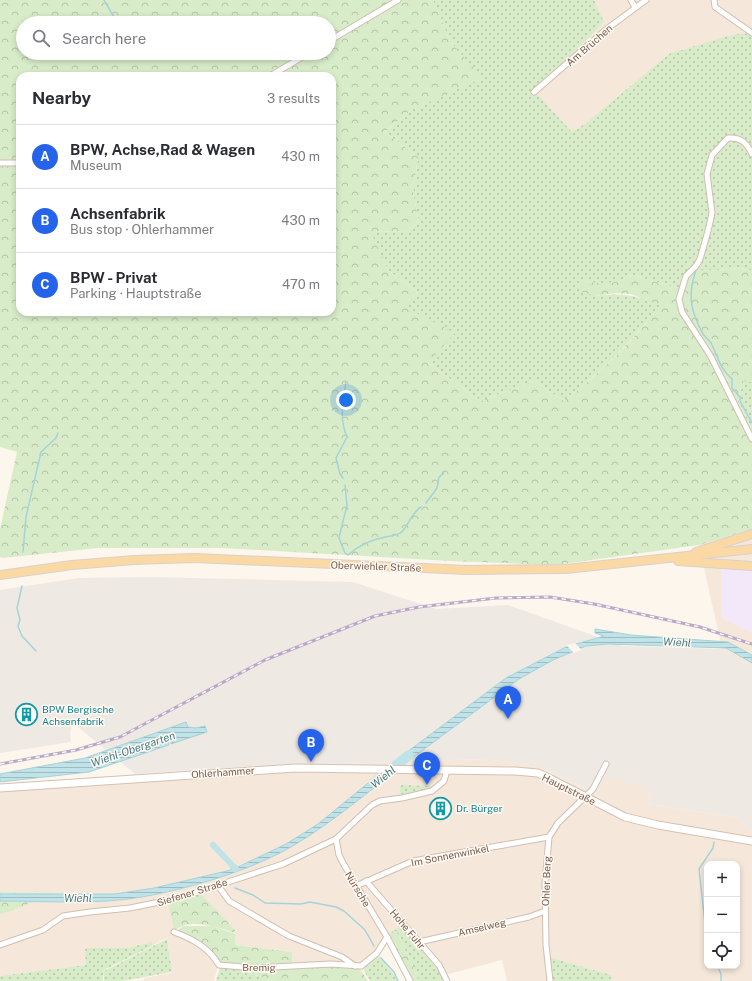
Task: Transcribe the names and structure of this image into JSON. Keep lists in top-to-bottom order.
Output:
{
  "streets": {
    "main road": ["Oberwiehler Straße"],
    "street": [
      "Am Brüchen",
      "Ohlerhammer",
      "Hauptstraße",
      "Im Sonnenwinkel",
      "Ohler Berg",
      "Nürsche",
      "Siefener Straße",
      "Amselweg",
      "Hohe Fuhr",
      "Bremig"
    ]
  },
  "crossings": [
    ["Ohlerhammer", "Hauptstraße"],
    ["Hauptstraße", "Ohler Berg"],
    ["Im Sonnenwinkel", "Ohler Berg"],
    ["Im Sonnenwinkel", "Nürsche"],
    ["Im Sonnenwinkel", "Hohe Fuhr"],
    ["Ohler Berg", "Amselweg"],
    ["Nürsche", "Siefener Straße"],
    ["Amselweg", "Hohe Fuhr"]
  ],
  "water": ["Wiehl", "Wiehl-Obergarten"],
  "places": {
    "building": ["BPW Bergische Achsenfabrik", "Dr. Bürger"]
  },
  "page": {
    "search": "Search here",
    "heading": ["Nearby", "3 results"],
    "list": [
      {
        "mark": "A",
        "name": "BPW, Achse,Rad & Wagen",
        "note": "Museum",
        "value": "430 m"
      },
      {
        "mark": "B",
        "name": "Achsenfabrik",
        "note": "Bus stop · Ohlerhammer",
        "value": "430 m"
      },
      {
        "mark": "C",
        "name": "BPW - Privat",
        "note": "Parking · Hauptstraße",
        "value": "470 m"
      }
    ],
    "pins": ["A", "B", "C"],
    "map_buttons": ["+", "−"]
  }
}
